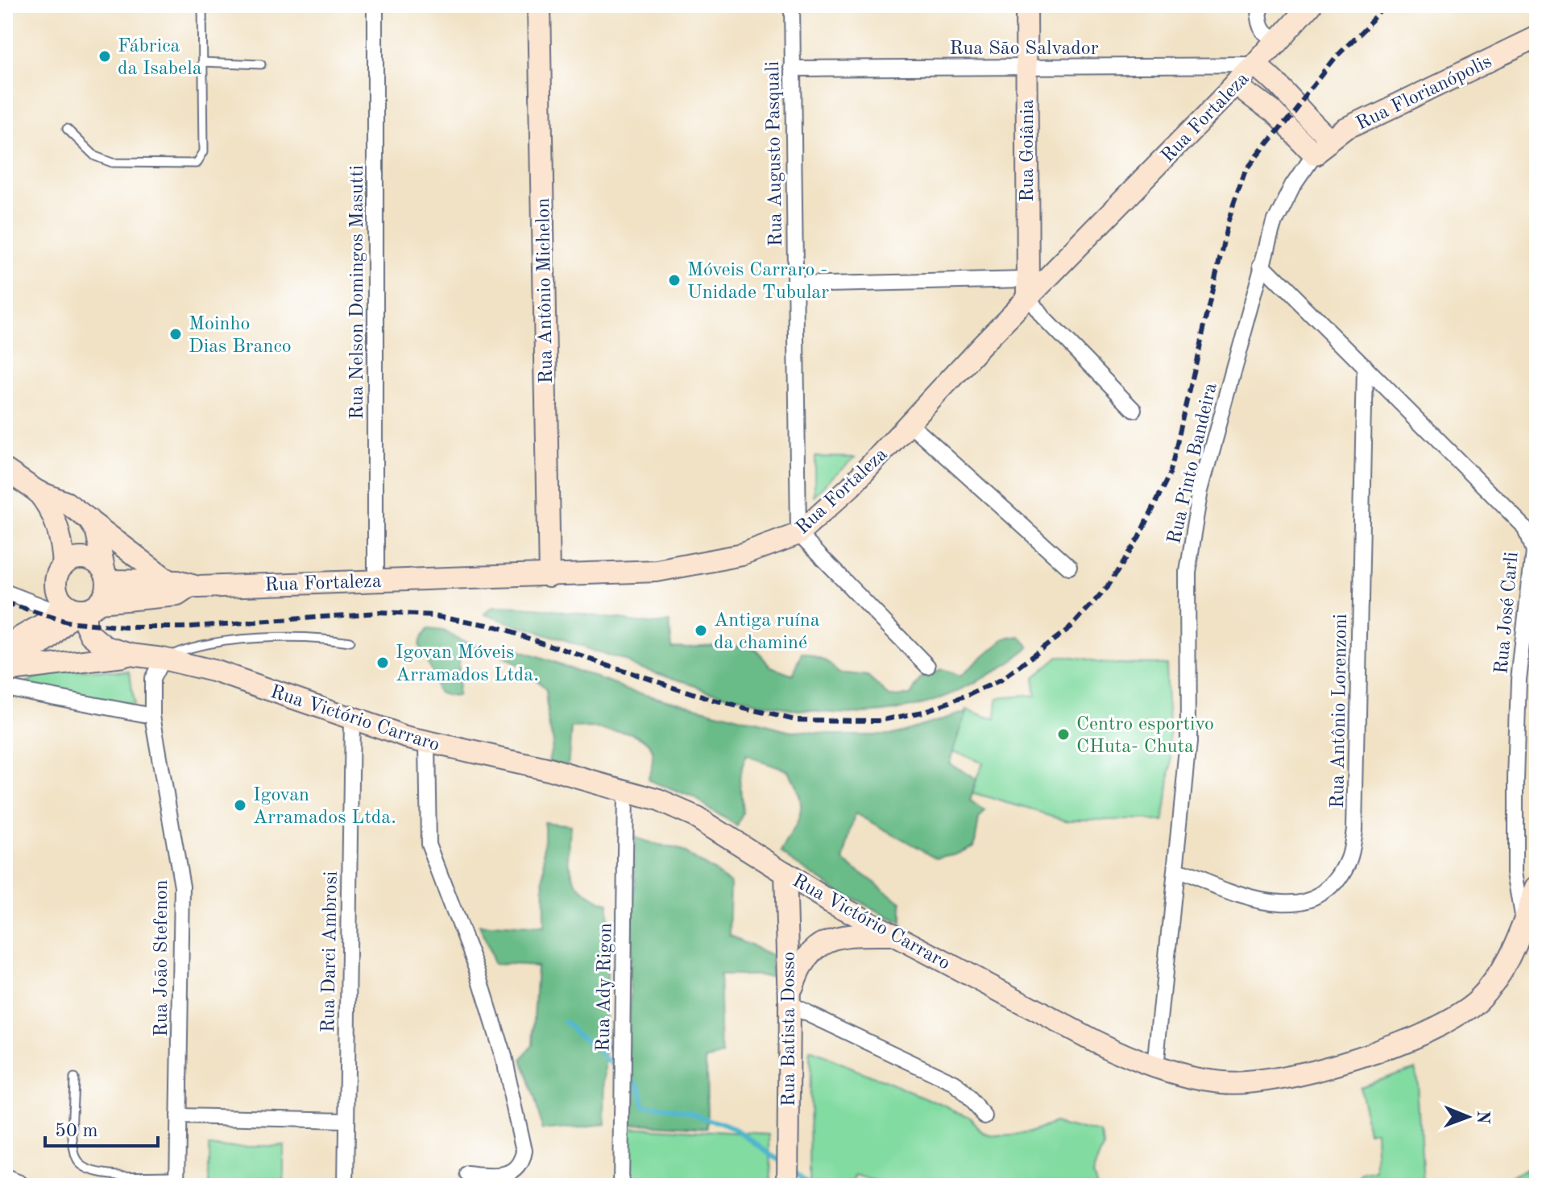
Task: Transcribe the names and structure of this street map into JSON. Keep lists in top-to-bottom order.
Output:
{
  "streets": {
    "main road": [
      "Rua Florianópolis",
      "Rua Fortaleza",
      "Rua Goiânia",
      "Rua Antônio Michelon",
      "Rua Victório Carraro",
      "Rua Batista Dosso"
    ],
    "street": [
      "Rua São Salvador",
      "Rua Augusto Pasquali",
      "Rua Nelson Domingos Masutti",
      "Rua Pinto Bandeira",
      "Rua José Carli",
      "Rua Antônio Lorenzoni",
      "Rua Darci Ambrosi",
      "Rua João Stefenon",
      "Rua Ady Rigon"
    ]
  },
  "crossings": [
    ["Rua São Salvador", "Rua Fortaleza"],
    ["Rua São Salvador", "Rua Goiânia"],
    ["Rua São Salvador", "Rua Augusto Pasquali"],
    ["Rua Florianópolis", "Rua Pinto Bandeira"],
    ["Rua Fortaleza", "Rua Goiânia"],
    ["Rua Fortaleza", "Rua Augusto Pasquali"],
    ["Rua Fortaleza", "Rua Antônio Michelon"],
    ["Rua Fortaleza", "Rua Nelson Domingos Masutti"],
    ["Rua Fortaleza", "Rua Victório Carraro"],
    ["Rua Pinto Bandeira", "Rua José Carli"],
    ["Rua Pinto Bandeira", "Rua Antônio Lorenzoni"],
    ["Rua Pinto Bandeira", "Rua Victório Carraro"],
    ["Rua José Carli", "Rua Antônio Lorenzoni"],
    ["Rua José Carli", "Rua Victório Carraro"],
    ["Rua Victório Carraro", "Rua Darci Ambrosi"],
    ["Rua Victório Carraro", "Rua João Stefenon"],
    ["Rua Victório Carraro", "Rua Ady Rigon"],
    ["Rua Victório Carraro", "Rua Batista Dosso"]
  ],
  "places": [
    "Fábrica da Isabela",
    "Móveis Carraro - Unidade Tubular",
    "Moinho Dias Branco",
    "Antiga ruína da chaminé",
    "Igovan Móveis Arramados Ltda.",
    "Centro esportivo CHuta- Chuta",
    "Igovan Arramados Ltda."
  ],
  "scale_bar": "50 m",
  "north": "right"
}
